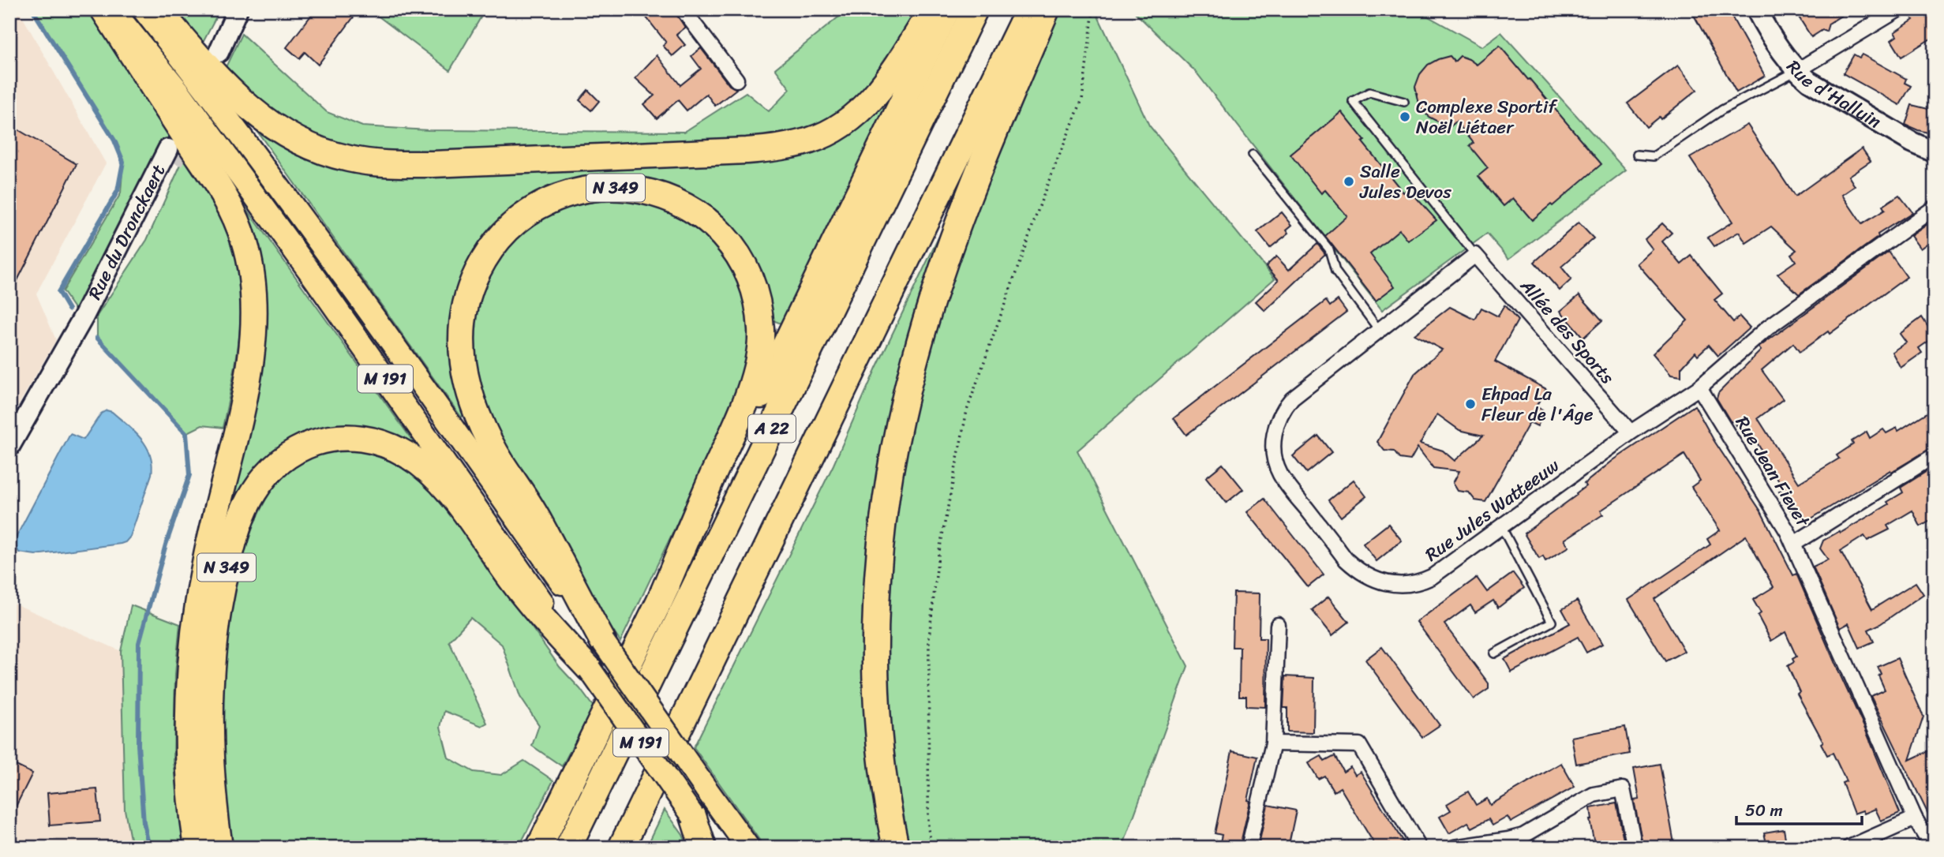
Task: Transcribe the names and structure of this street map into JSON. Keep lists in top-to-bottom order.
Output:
{
  "streets": {
    "highway": ["N 349", "M 191", "A 22"],
    "main road": ["Rue d'Halluin", "Rue du Dronckaert"],
    "street": ["Allée des Sports", "Rue Jean Fievet", "Rue Jules Watteeuw"]
  },
  "crossings": [
    ["N 349", "M 191"],
    ["Allée des Sports", "Rue Jules Watteeuw"],
    ["Rue Jean Fievet", "Rue Jules Watteeuw"]
  ],
  "places": ["Complexe Sportif Noël Liétaer", "Salle Jules Devos", "Ehpad La Fleur de l'Âge"],
  "scale_bar": "50 m"
}
